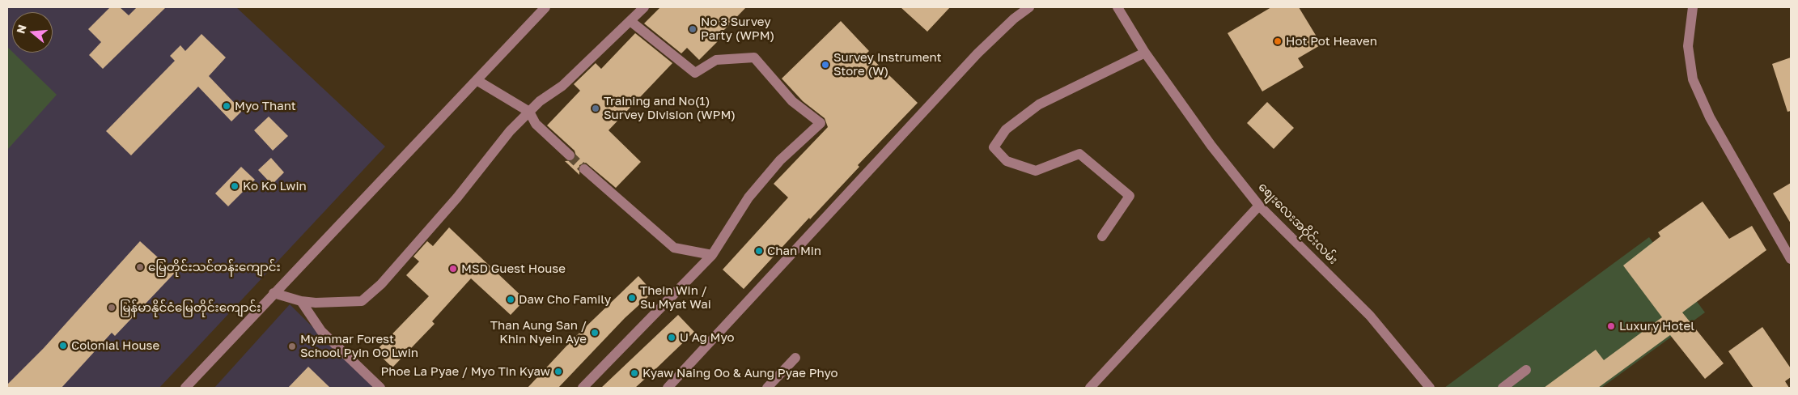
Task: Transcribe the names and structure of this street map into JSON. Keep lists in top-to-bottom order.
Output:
{
  "streets": {
    "street": ["စျေးလေးအဝိုင်းလမ်း"]
  },
  "places": [
    "No 3 Survey Party (WPM)",
    "Hot Pot Heaven",
    "Survey Instrument Store (W)",
    "Myo Thant",
    "Training and No(1) Survey Division (WPM)",
    "Ko Ko Lwin",
    "Chan Min",
    "မြေတိုင်းသင်တန်းကျောင်း",
    "MSD Guest House",
    "Thein Win / Su Myat Wai",
    "Daw Cho Family",
    "မြန်မာနိုင်ငံမြေတိုင်းကျောင်း",
    "Luxury Hotel",
    "Than Aung San / Khin Nyein Aye",
    "U Ag Myo",
    "Colonial House",
    "Myanmar Forest School Pyin Oo Lwin",
    "Phoe La Pyae / Myo Tin Kyaw",
    "Kyaw Naing Oo & Aung Pyae Phyo"
  ],
  "north": "left"
}
